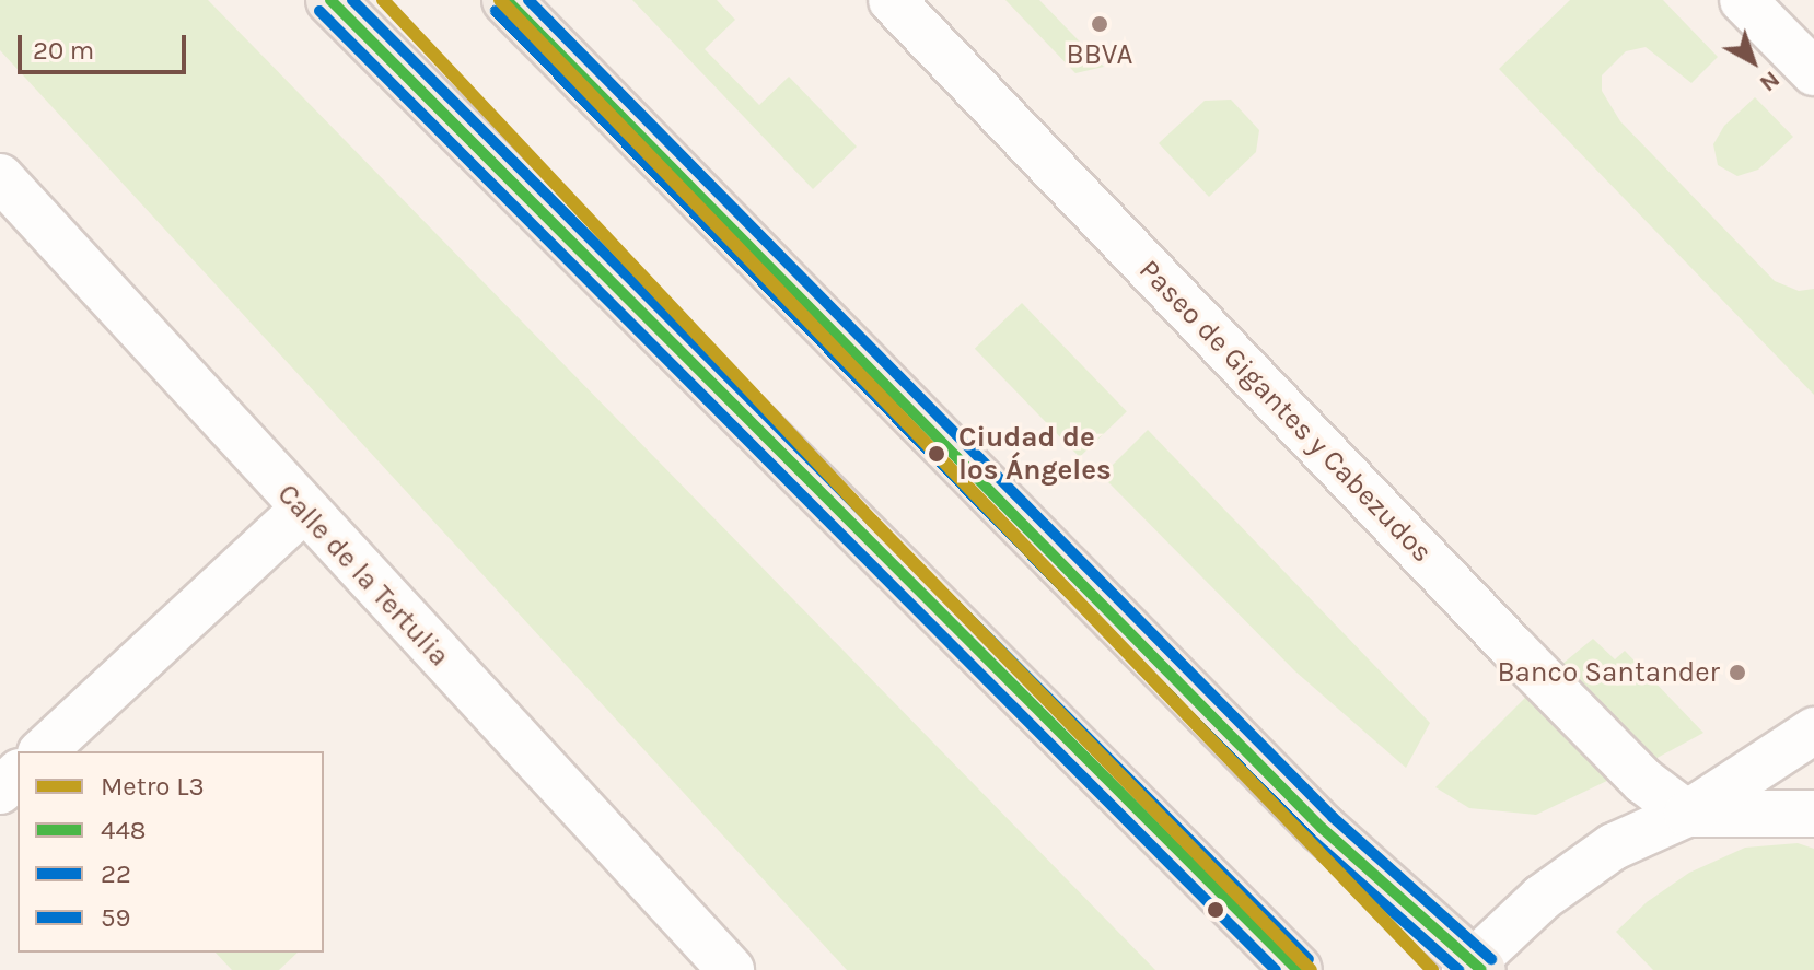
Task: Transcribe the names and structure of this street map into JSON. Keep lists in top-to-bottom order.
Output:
{
  "streets": {
    "street": ["Paseo de Gigantes y Cabezudos", "Calle de la Tertulia"]
  },
  "places": ["BBVA", "Ciudad de los Ángeles", "Banco Santander"],
  "lines": [
    "metro line L3",
    "transit line 448",
    "transit line 59",
    "transit line 22"
  ],
  "legend": [
    "Metro L3",
    "448",
    "22",
    "59"
  ],
  "scale_bar": "20 m",
  "north": "bottom right"
}
